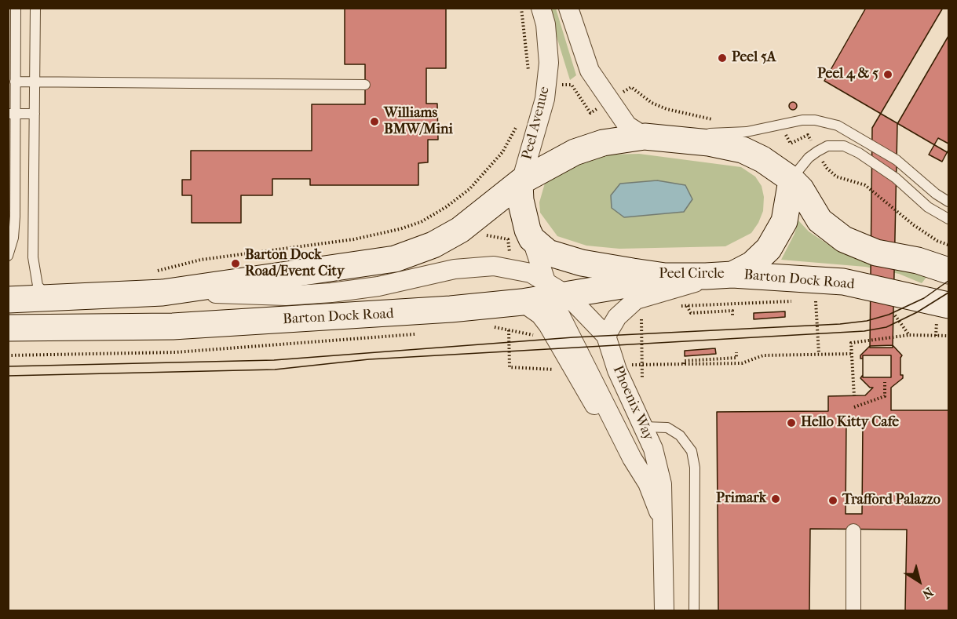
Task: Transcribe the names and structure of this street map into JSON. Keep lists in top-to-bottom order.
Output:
{
  "streets": {
    "main road": ["Peel Circle", "Barton Dock Road"],
    "street": ["Peel Avenue", "Phoenix Way"]
  },
  "crossings": [
    ["Peel Circle", "Barton Dock Road"]
  ],
  "places": [
    "Peel 5A",
    "Peel 4 & 5",
    "Williams BMW/Mini",
    "Barton Dock Road/Event City",
    "Hello Kitty Cafe",
    "Primark",
    "Trafford Palazzo"
  ],
  "north": "bottom right"
}
